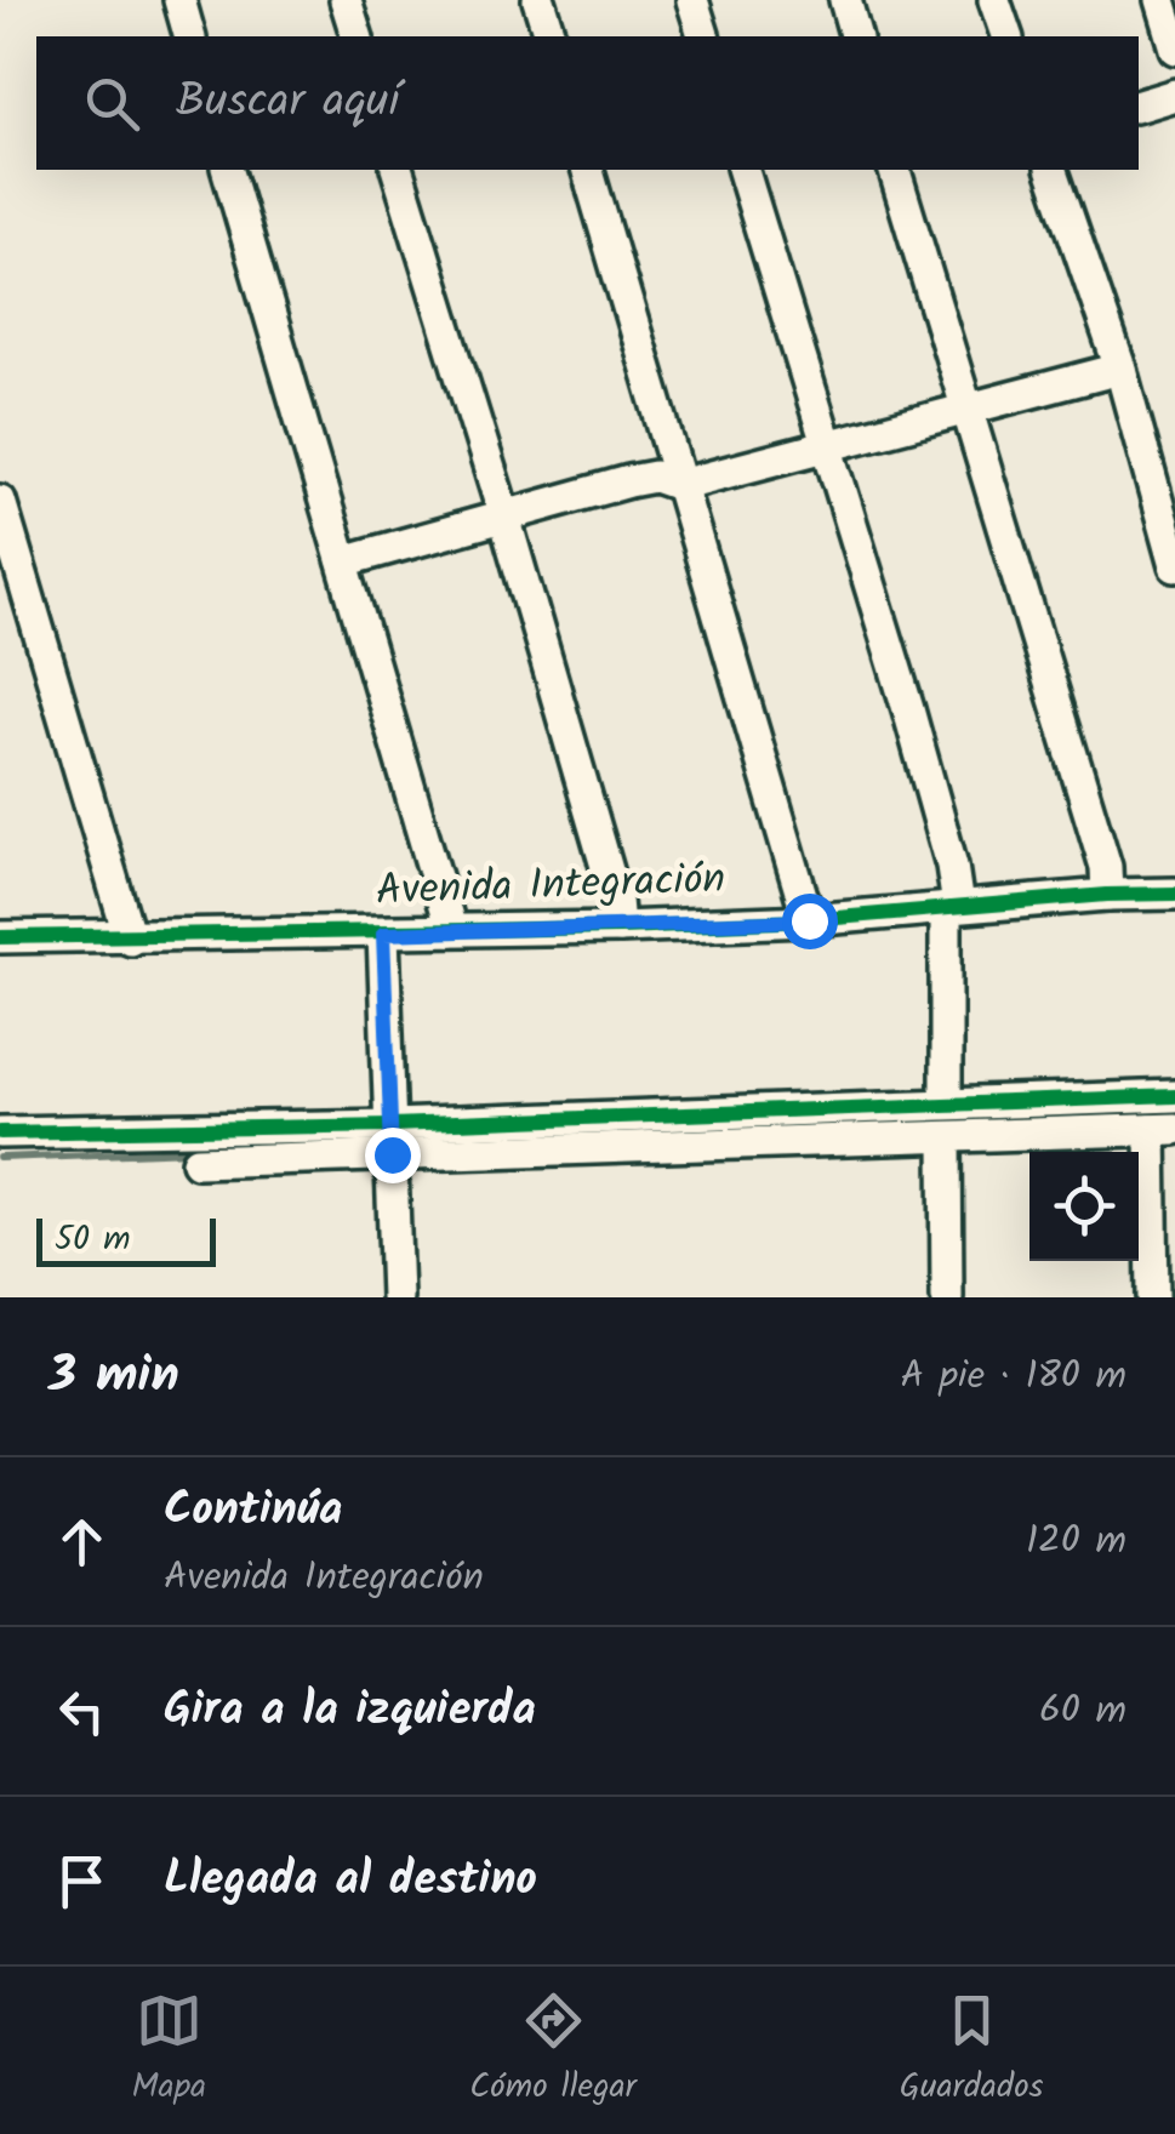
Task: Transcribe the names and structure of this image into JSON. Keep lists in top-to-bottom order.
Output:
{
  "streets": {
    "street": ["Avenida Integración"]
  },
  "scale_bar": "50 m",
  "page": {
    "search": "Buscar aquí",
    "scale": "50 m",
    "heading": ["3 min", "A pie · 180 m"],
    "list": [
      ["Continúa", "Avenida Integración", "120 m"],
      ["Gira a la izquierda", "60 m"],
      "Llegada al destino"
    ],
    "nav": ["Mapa", "Cómo llegar", "Guardados"]
  }
}
